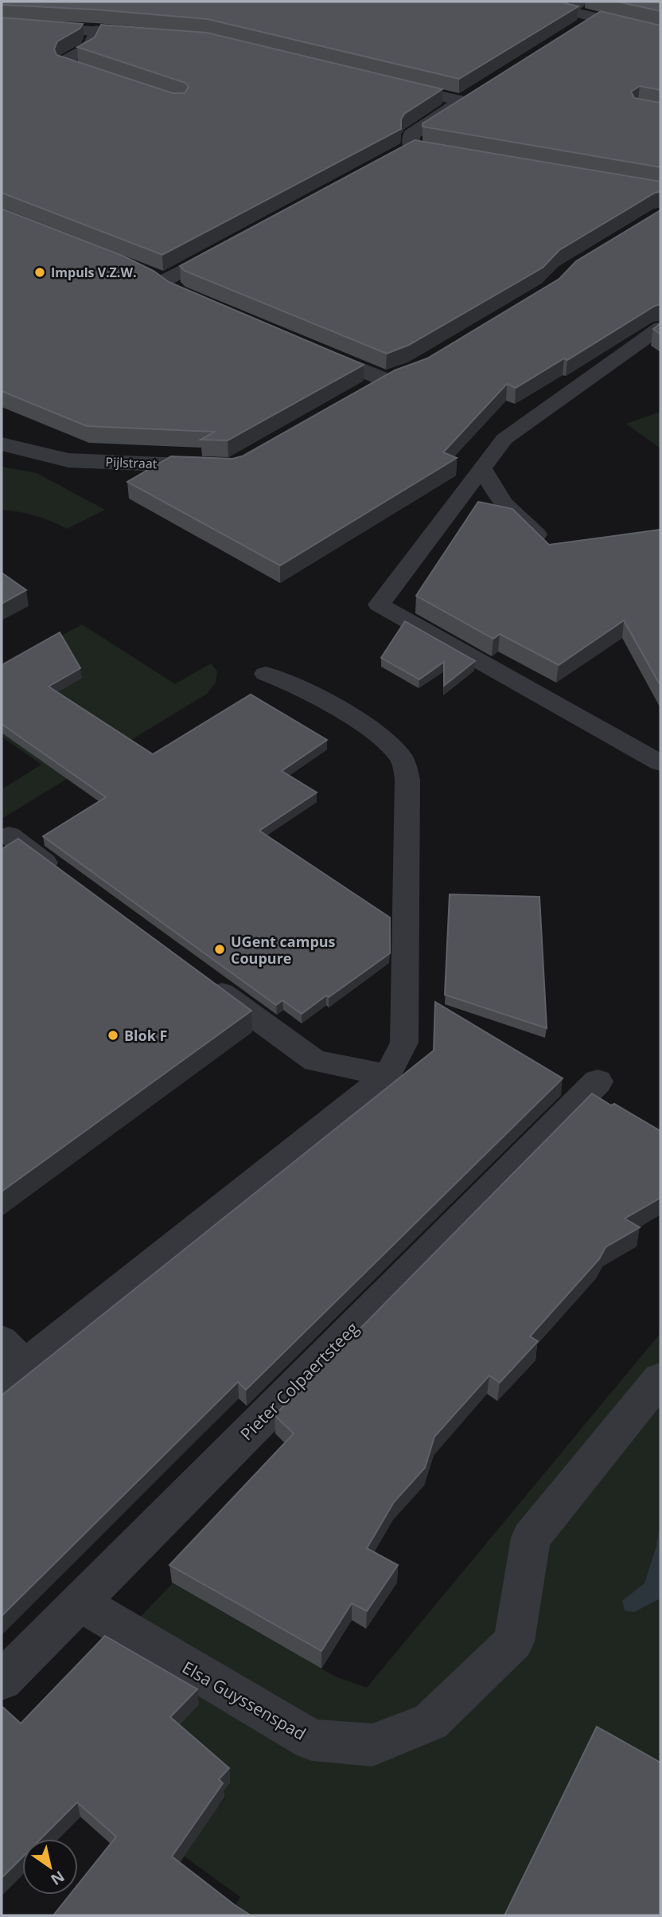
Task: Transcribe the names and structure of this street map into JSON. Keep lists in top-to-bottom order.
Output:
{
  "streets": {
    "street": ["Pijlstraat", "Pieter Colpaertsteeg", "Elsa Guyssenspad"]
  },
  "crossings": [
    ["Pieter Colpaertsteeg", "Elsa Guyssenspad"]
  ],
  "places": ["Impuls V.Z.W.", "UGent campus Coupure", "Blok F"],
  "north": "bottom right"
}
